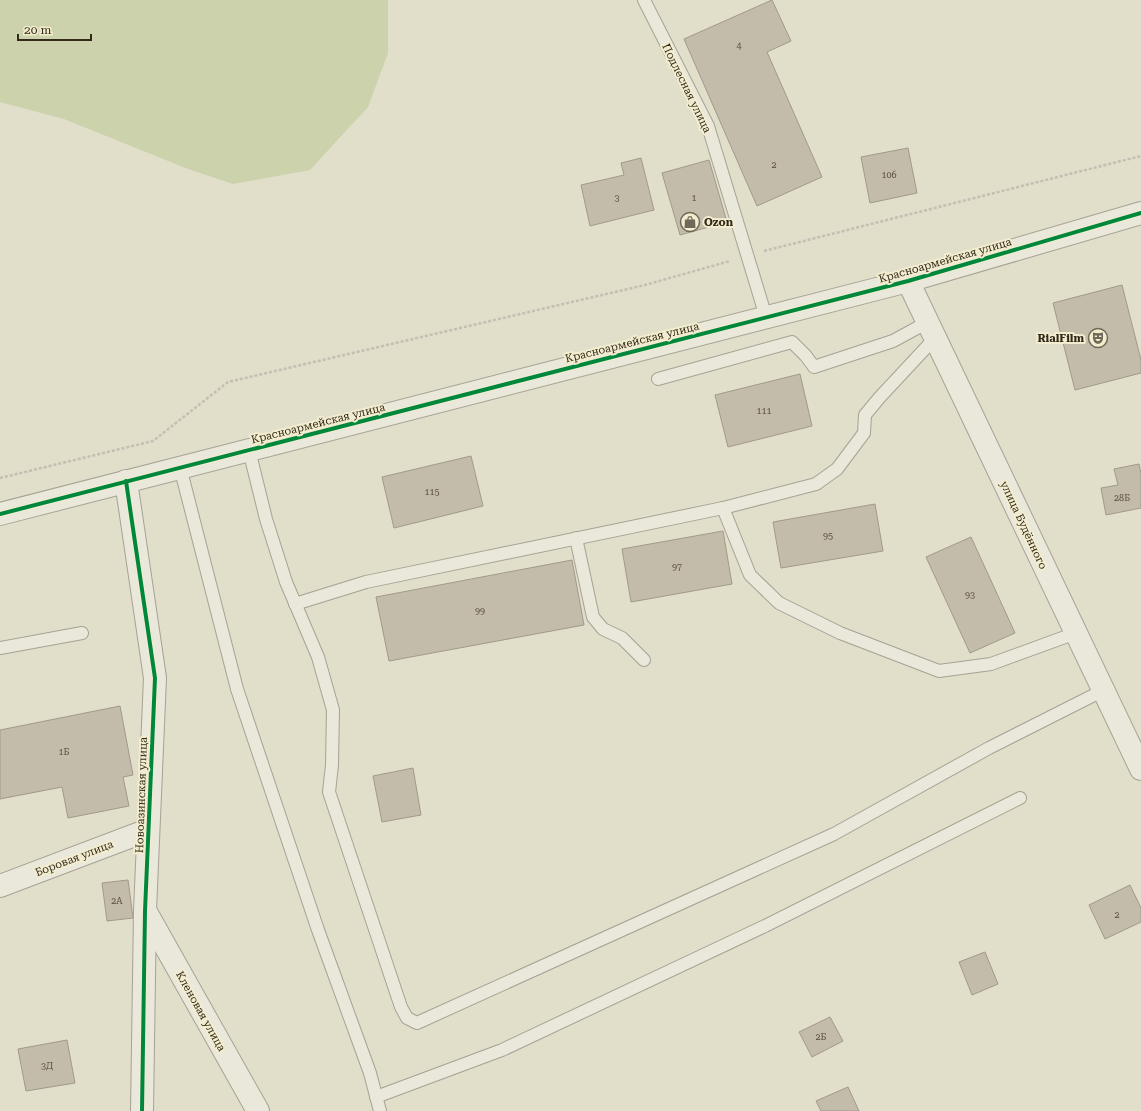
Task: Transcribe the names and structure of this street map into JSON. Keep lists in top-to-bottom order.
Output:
{
  "streets": {
    "street": [
      "Красноармейская улица",
      "улица Будённого",
      "Новоазинская улица",
      "Боровая улица",
      "Кленовая улица"
    ],
    "lane": ["Подлесная улица"]
  },
  "crossings": [
    ["Подлесная улица", "Красноармейская улица"],
    ["Красноармейская улица", "улица Будённого"],
    ["Красноармейская улица", "Новоазинская улица"],
    ["Новоазинская улица", "Боровая улица"],
    ["Новоазинская улица", "Кленовая улица"]
  ],
  "places": {
    "shop": ["Ozon"],
    "theatre": ["RialFilm"]
  },
  "house_numbers": [
    "4",
    "2",
    "106",
    "3",
    "1",
    "111",
    "115",
    "28Б",
    "95",
    "97",
    "93",
    "99",
    "1Б",
    "2А",
    "2",
    "2Б",
    "3Д"
  ],
  "scale_bar": "20 m"
}
